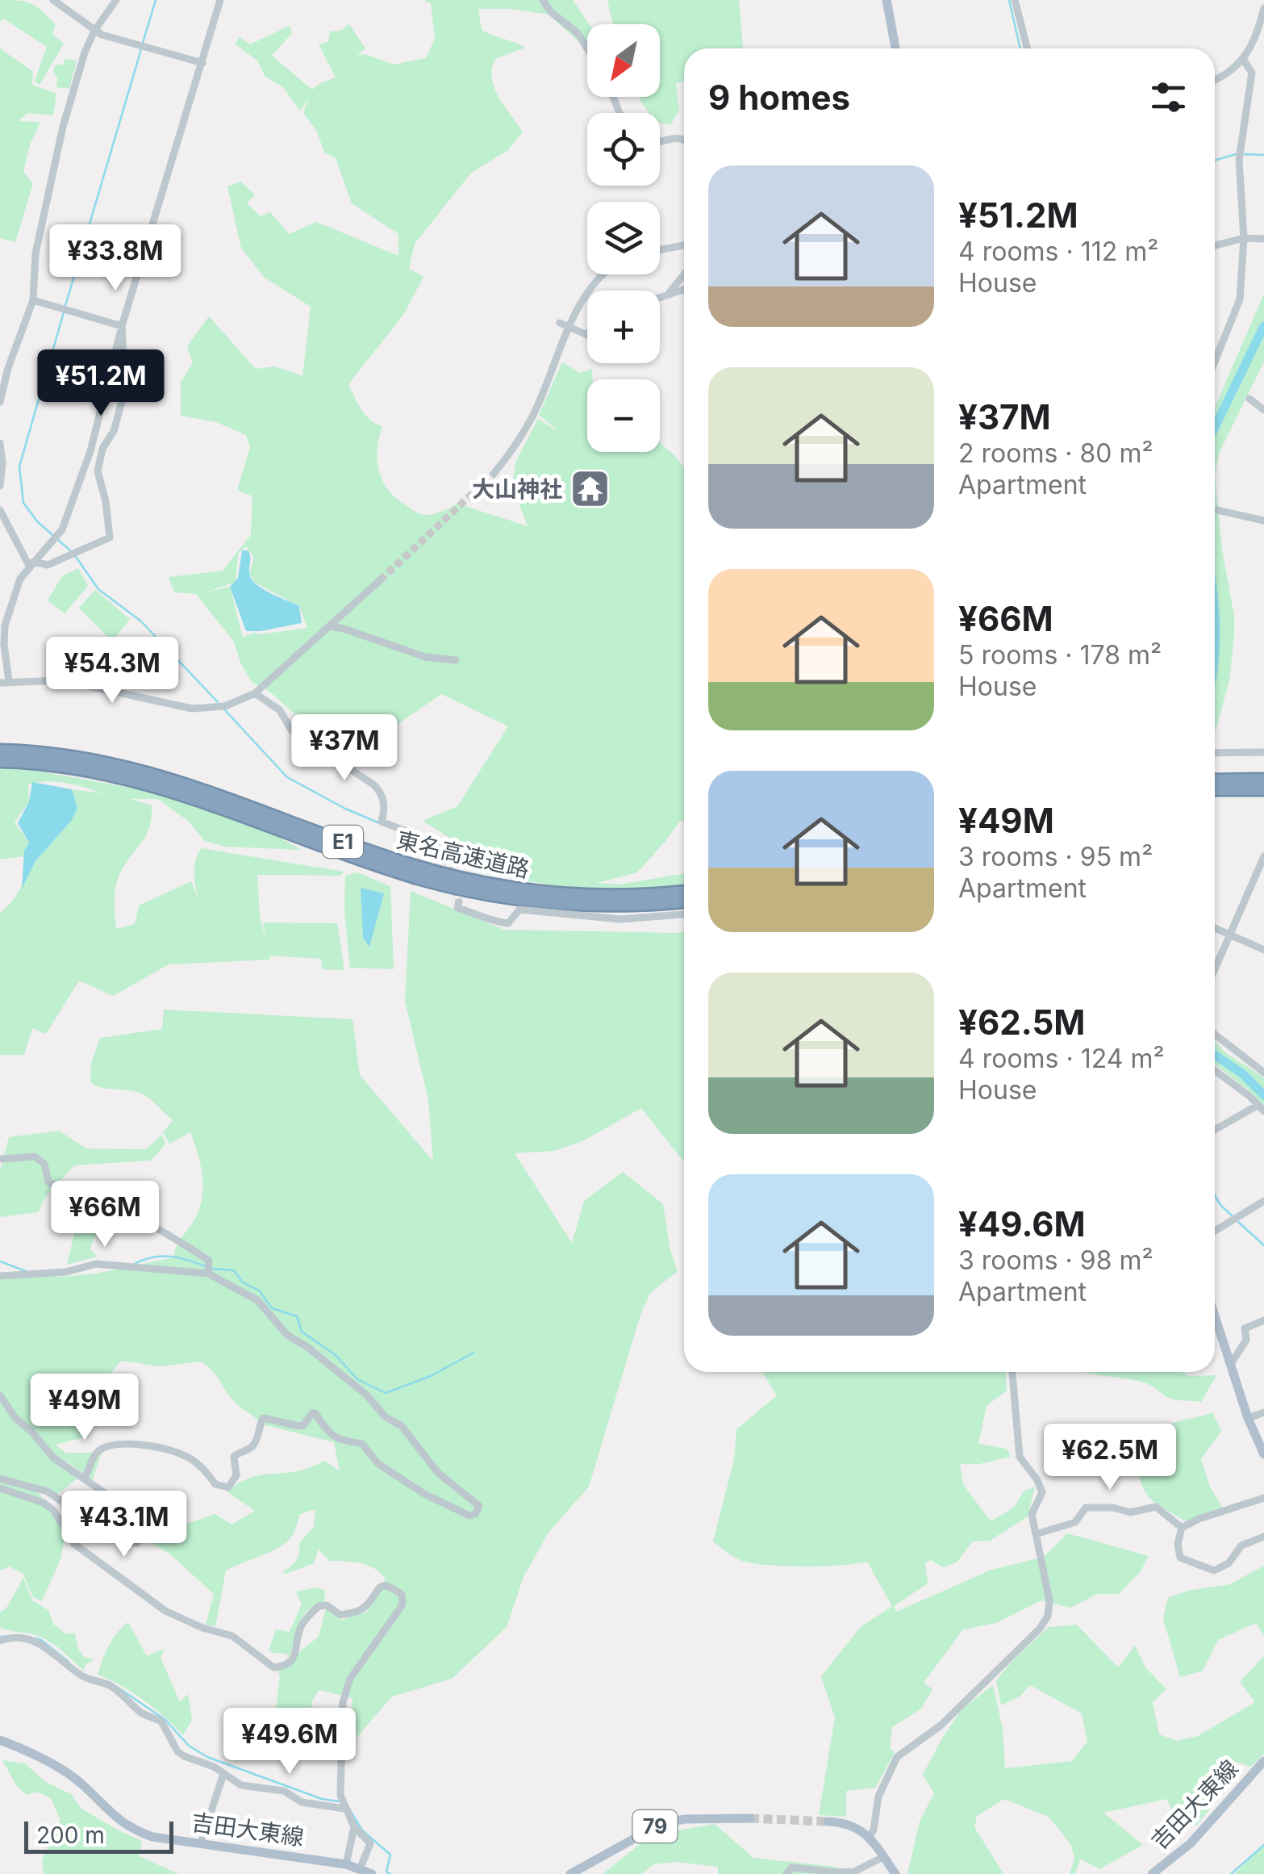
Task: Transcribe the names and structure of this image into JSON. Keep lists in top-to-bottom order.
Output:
{
  "streets": {
    "highway": ["E1", "東名高速道路"],
    "main road": ["吉田大東線", "79"]
  },
  "places": {
    "temple": ["大山神社"]
  },
  "scale_bar": "200 m",
  "north": "bottom left",
  "page": {
    "map_buttons": ["+", "−"],
    "heading": "9 homes",
    "list": [
      {
        "name": "¥51.2M",
        "note": "4 rooms · 112 m² · House"
      },
      {
        "name": "¥37M",
        "note": "2 rooms · 80 m² · Apartment"
      },
      {
        "name": "¥66M",
        "note": "5 rooms · 178 m² · House"
      },
      {
        "name": "¥49M",
        "note": "3 rooms · 95 m² · Apartment"
      },
      {
        "name": "¥62.5M",
        "note": "4 rooms · 124 m² · House"
      },
      {
        "name": "¥49.6M",
        "note": "3 rooms · 98 m² · Apartment"
      }
    ],
    "price": [
      "¥33.8M",
      "¥51.2M",
      "¥54.3M",
      "¥37M",
      "¥66M",
      "¥49M",
      "¥62.5M",
      "¥43.1M",
      "¥49.6M"
    ],
    "scale": "200 m"
  }
}
